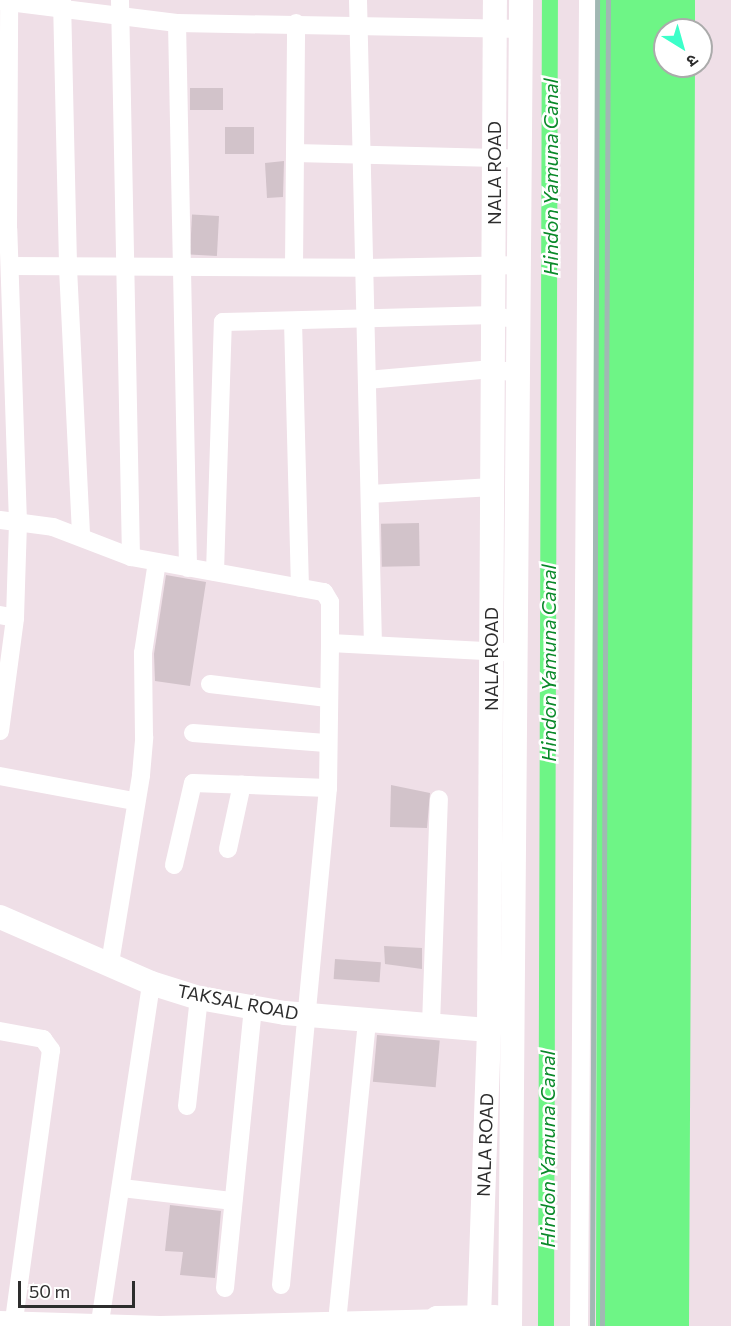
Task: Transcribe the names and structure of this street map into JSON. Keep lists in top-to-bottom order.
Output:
{
  "streets": {
    "street": ["NALA ROAD", "TAKSAL ROAD"]
  },
  "crossings": [
    ["NALA ROAD", "TAKSAL ROAD"]
  ],
  "water": ["Hindon Yamuna Canal"],
  "scale_bar": "50 m",
  "north": "bottom right"
}
